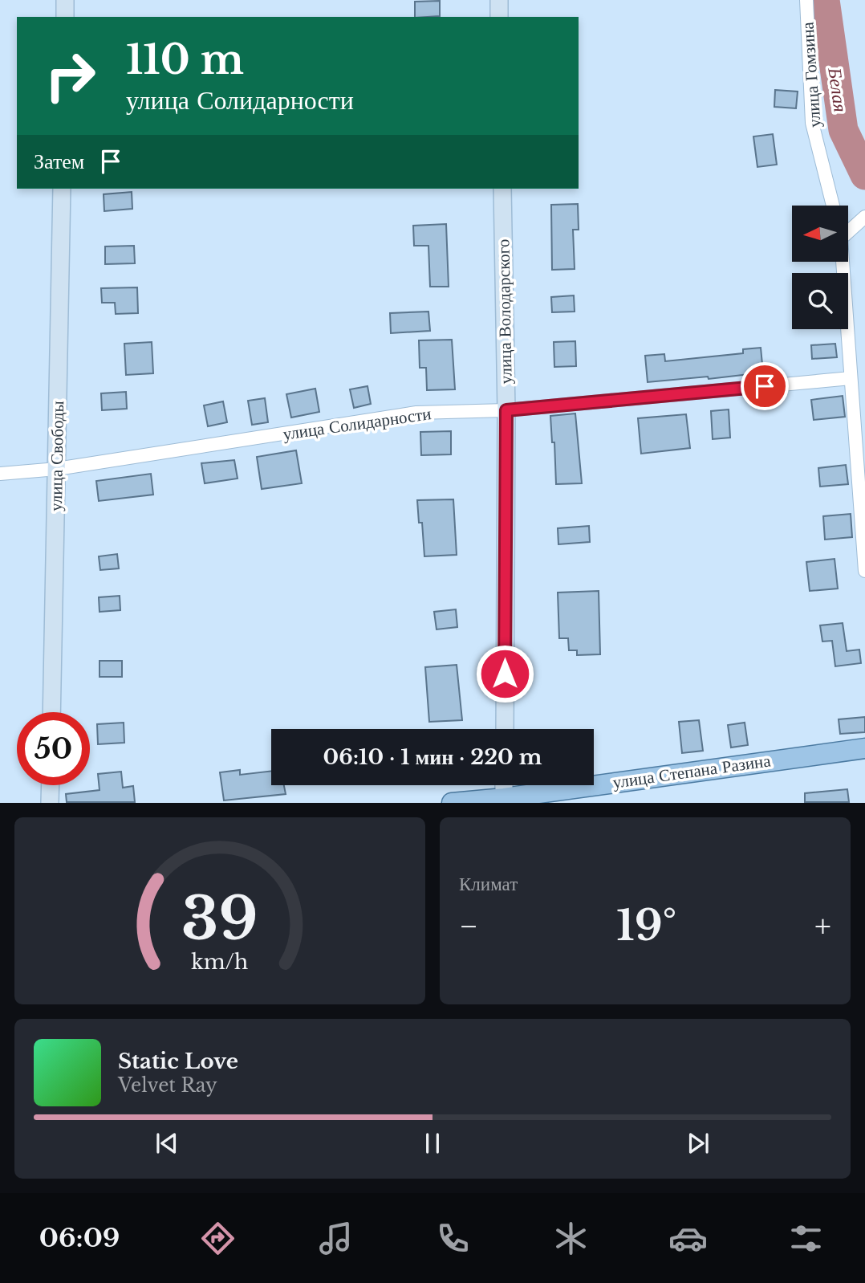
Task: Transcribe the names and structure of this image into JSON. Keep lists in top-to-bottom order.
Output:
{
  "streets": {
    "main road": ["улица Володарского", "улица Свободы", "улица Степана Разина"],
    "street": ["улица Гомзина", "улица Солидарности"]
  },
  "crossings": [
    ["улица Володарского", "улица Солидарности"],
    ["улица Солидарности", "улица Свободы"]
  ],
  "water": ["Белая"],
  "north": "left",
  "page": {
    "turn": ["110 m", "улица Солидарности"],
    "then": "Затем",
    "limit": "50",
    "trip": "06:10 · 1 мин · 220 m",
    "tile": "Климат",
    "heat": ["−", "19°", "+"],
    "song": ["Static Love", "Velvet Ray"],
    "tabs": "06:09",
    "gauge": ["39", "km/h"]
  }
}
